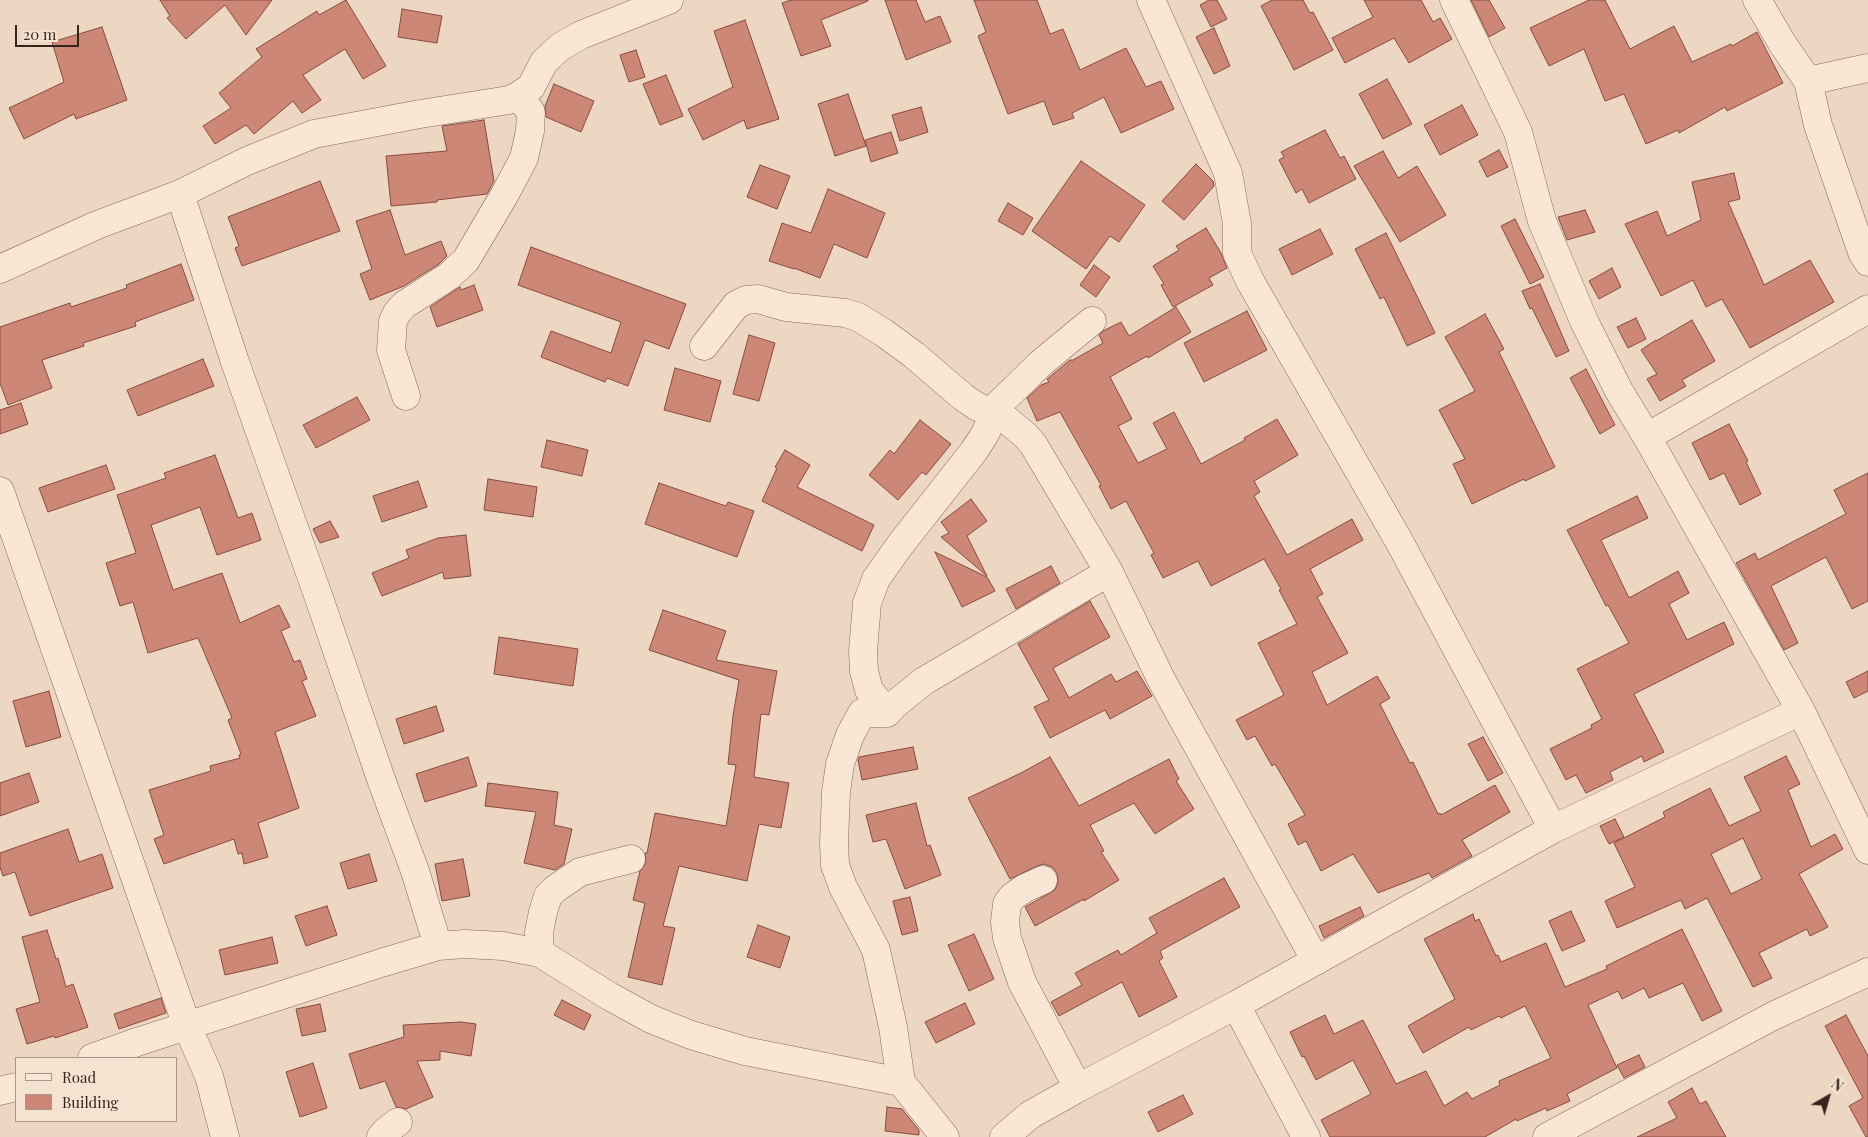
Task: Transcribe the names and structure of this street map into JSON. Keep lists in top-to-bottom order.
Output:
{
  "legend": ["Road", "Building"],
  "scale_bar": "20 m",
  "north": "top right"
}
